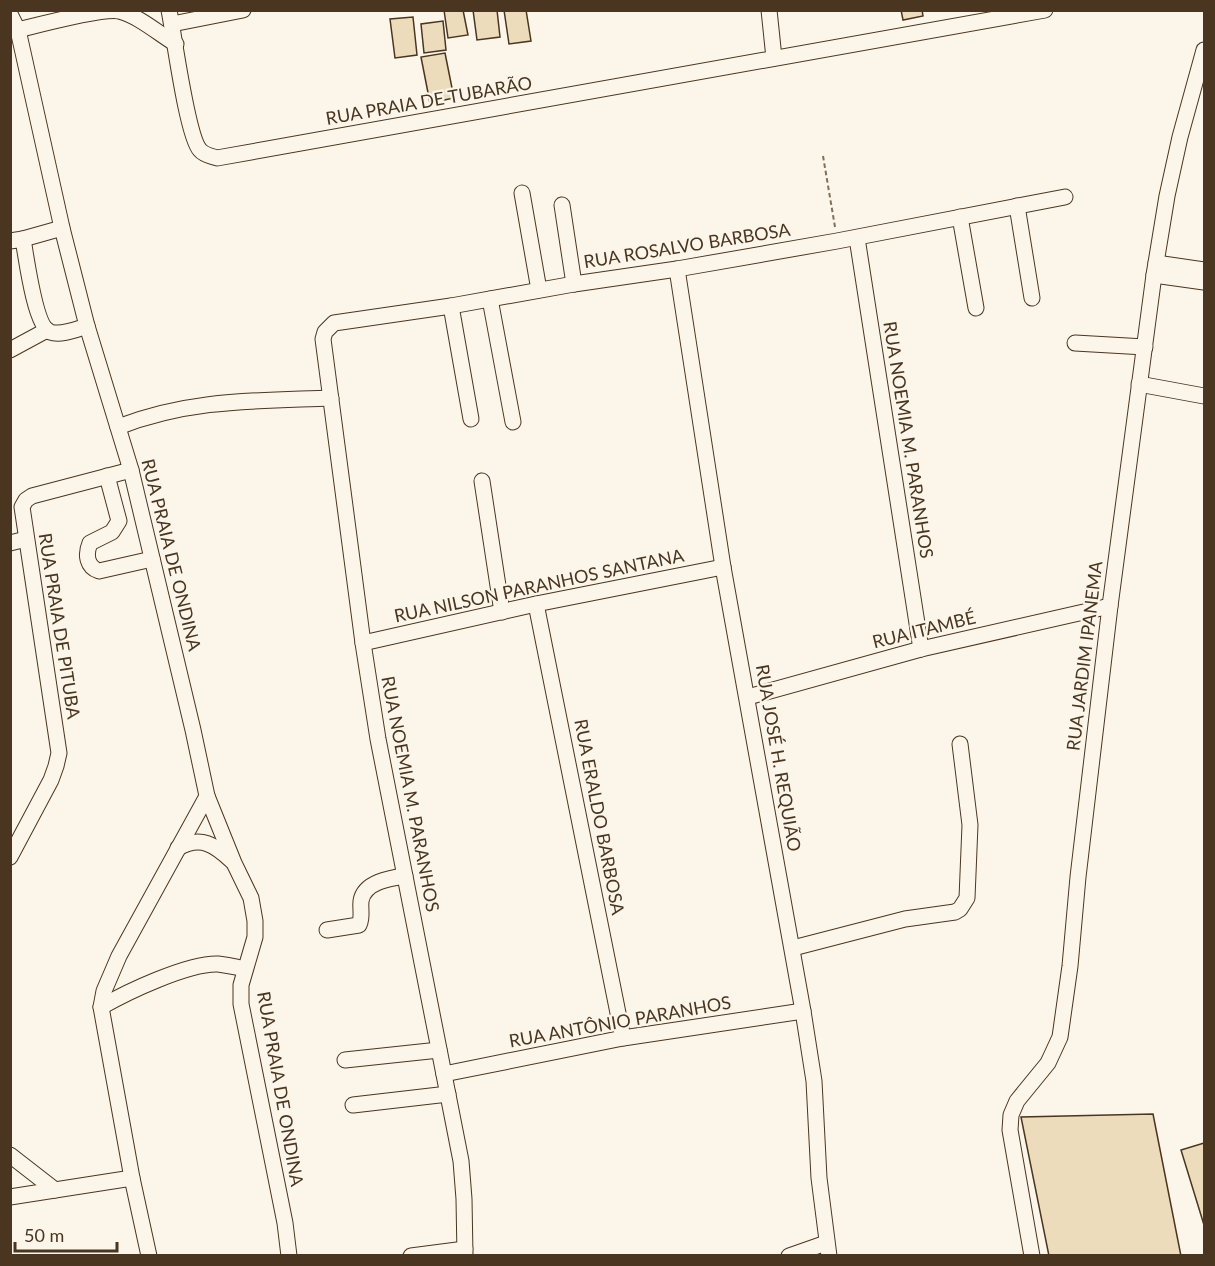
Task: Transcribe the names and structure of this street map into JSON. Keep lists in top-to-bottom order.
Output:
{
  "streets": {
    "street": [
      "RUA PRAIA DE TUBARÃO",
      "RUA ROSALVO BARBOSA",
      "RUA NOEMIA M. PARANHOS",
      "RUA PRAIA DE ONDINA",
      "RUA NILSON PARANHOS SANTANA",
      "RUA PRAIA DE PITUBA",
      "RUA ITAMBÉ",
      "RUA JARDIM IPANEMA",
      "RUA JOSÉ H. REQUIÃO",
      "RUA ERALDO BARBOSA",
      "RUA ANTÔNIO PARANHOS"
    ]
  },
  "crossings": [
    ["RUA ROSALVO BARBOSA", "RUA NOEMIA M. PARANHOS"],
    ["RUA ROSALVO BARBOSA", "RUA JOSÉ H. REQUIÃO"],
    ["RUA NOEMIA M. PARANHOS", "RUA NILSON PARANHOS SANTANA"],
    ["RUA NOEMIA M. PARANHOS", "RUA ITAMBÉ"],
    ["RUA NOEMIA M. PARANHOS", "RUA ANTÔNIO PARANHOS"],
    ["RUA PRAIA DE ONDINA", "RUA PRAIA DE PITUBA"],
    ["RUA NILSON PARANHOS SANTANA", "RUA JOSÉ H. REQUIÃO"],
    ["RUA NILSON PARANHOS SANTANA", "RUA ERALDO BARBOSA"],
    ["RUA ITAMBÉ", "RUA JARDIM IPANEMA"],
    ["RUA ITAMBÉ", "RUA JOSÉ H. REQUIÃO"],
    ["RUA JOSÉ H. REQUIÃO", "RUA ANTÔNIO PARANHOS"],
    ["RUA ERALDO BARBOSA", "RUA ANTÔNIO PARANHOS"]
  ],
  "scale_bar": "50 m"
}
